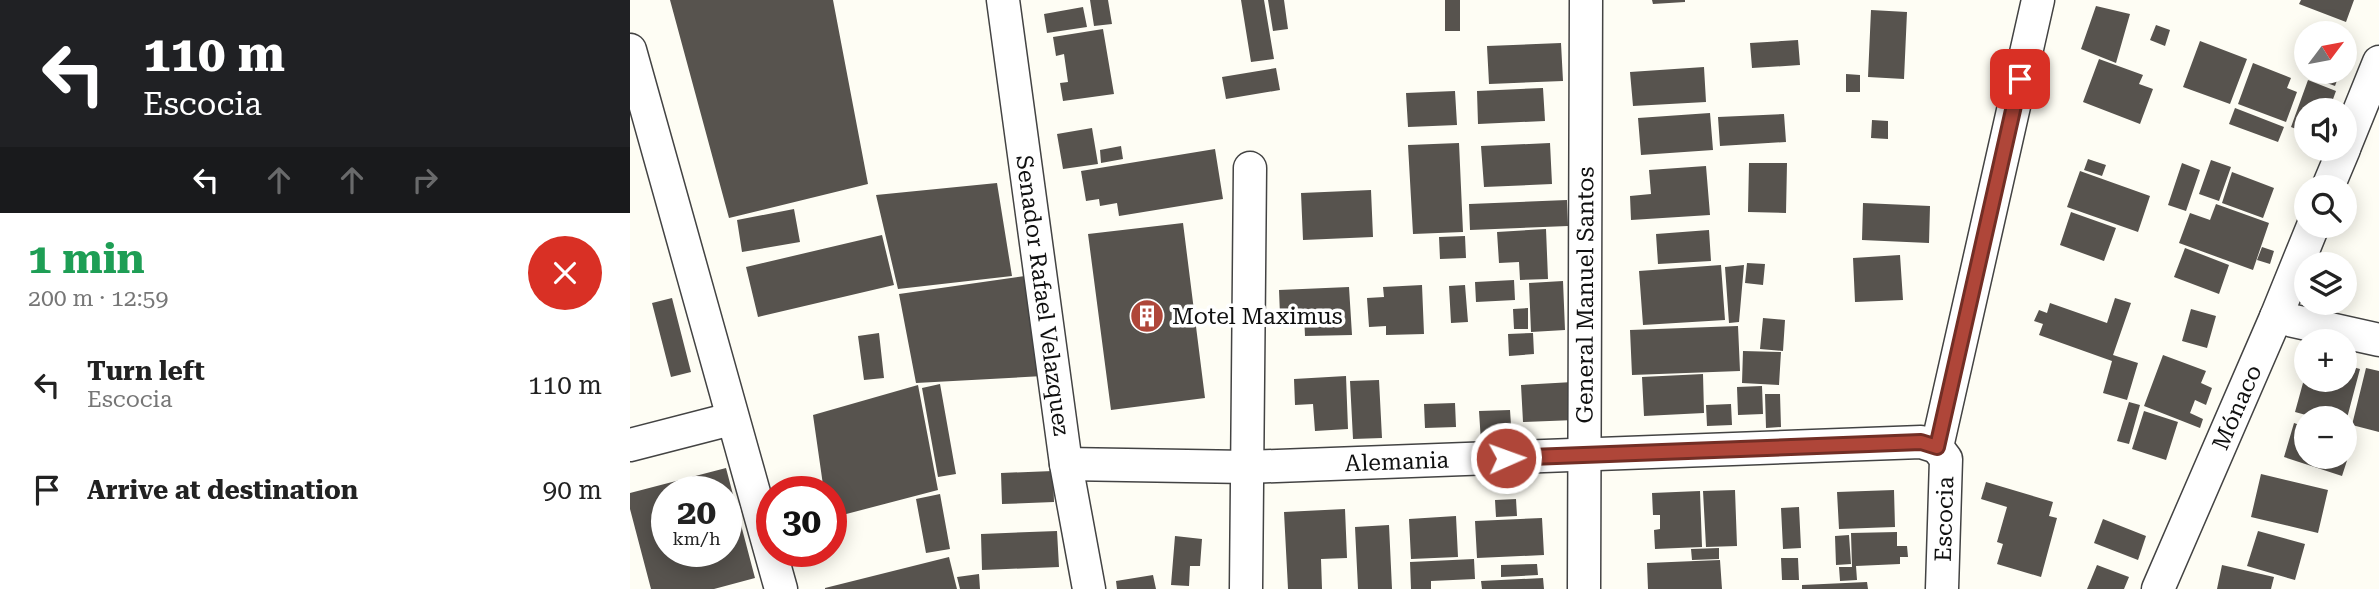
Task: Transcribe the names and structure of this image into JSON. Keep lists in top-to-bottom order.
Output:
{
  "streets": {
    "street": [
      "General Manuel Santos",
      "Senador Rafael Velazquez",
      "Mónaco",
      "Alemania",
      "Escocia"
    ]
  },
  "crossings": [
    ["General Manuel Santos", "Alemania"],
    ["Senador Rafael Velazquez", "Alemania"],
    ["Alemania", "Escocia"]
  ],
  "places": {
    "building": ["Motel Maximus"]
  },
  "north": "top right",
  "page": {
    "turn": ["110 m", "Escocia"],
    "map_buttons": ["+", "−"],
    "heading": ["1 min", "200 m · 12:59"],
    "list": [
      {
        "name": "Turn left",
        "note": "Escocia",
        "value": "110 m"
      },
      {
        "name": "Arrive at destination",
        "value": "90 m"
      }
    ],
    "speed": "20 km/h",
    "limit": "30"
  }
}
